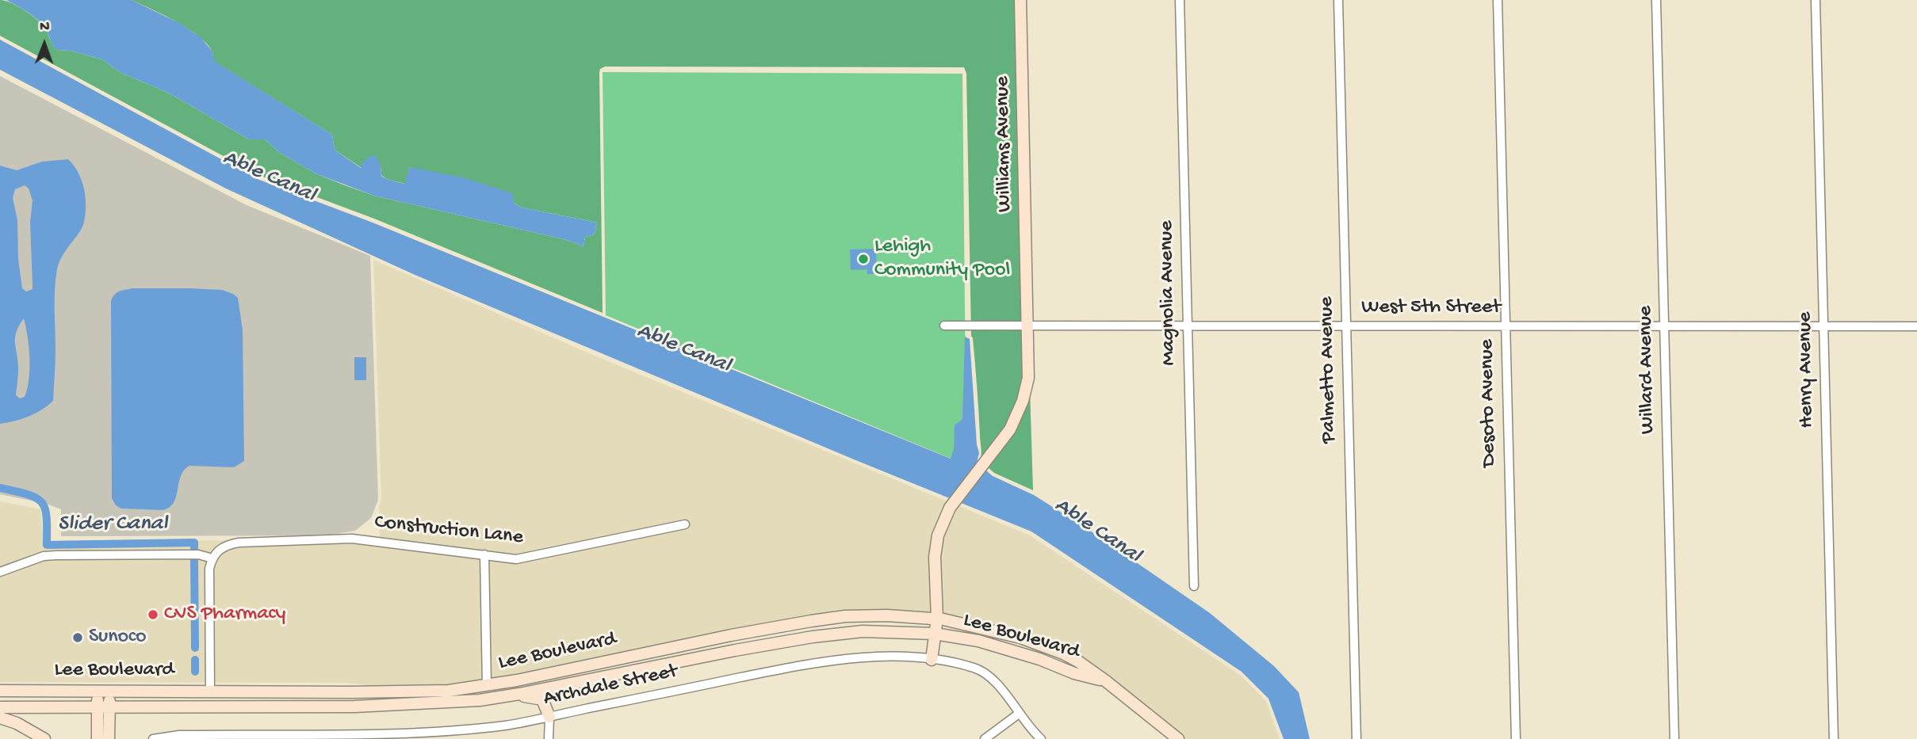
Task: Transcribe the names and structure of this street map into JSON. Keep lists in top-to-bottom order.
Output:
{
  "streets": {
    "main road": ["Williams Avenue", "Lee Boulevard"],
    "street": [
      "Magnolia Avenue",
      "West 5th Street",
      "Palmetto Avenue",
      "Willard Avenue",
      "Henry Avenue",
      "Desoto Avenue",
      "Construction Lane",
      "Archdale Street"
    ]
  },
  "crossings": [
    ["Williams Avenue", "West 5th Street"],
    ["Williams Avenue", "Lee Boulevard"],
    ["Williams Avenue", "Archdale Street"],
    ["Magnolia Avenue", "West 5th Street"],
    ["West 5th Street", "Palmetto Avenue"],
    ["West 5th Street", "Willard Avenue"],
    ["West 5th Street", "Henry Avenue"],
    ["West 5th Street", "Desoto Avenue"]
  ],
  "water": ["Able Canal", "Slider Canal"],
  "places": ["Lehigh Community Pool", "CVS Pharmacy", "Sunoco"],
  "north": "top"
}
